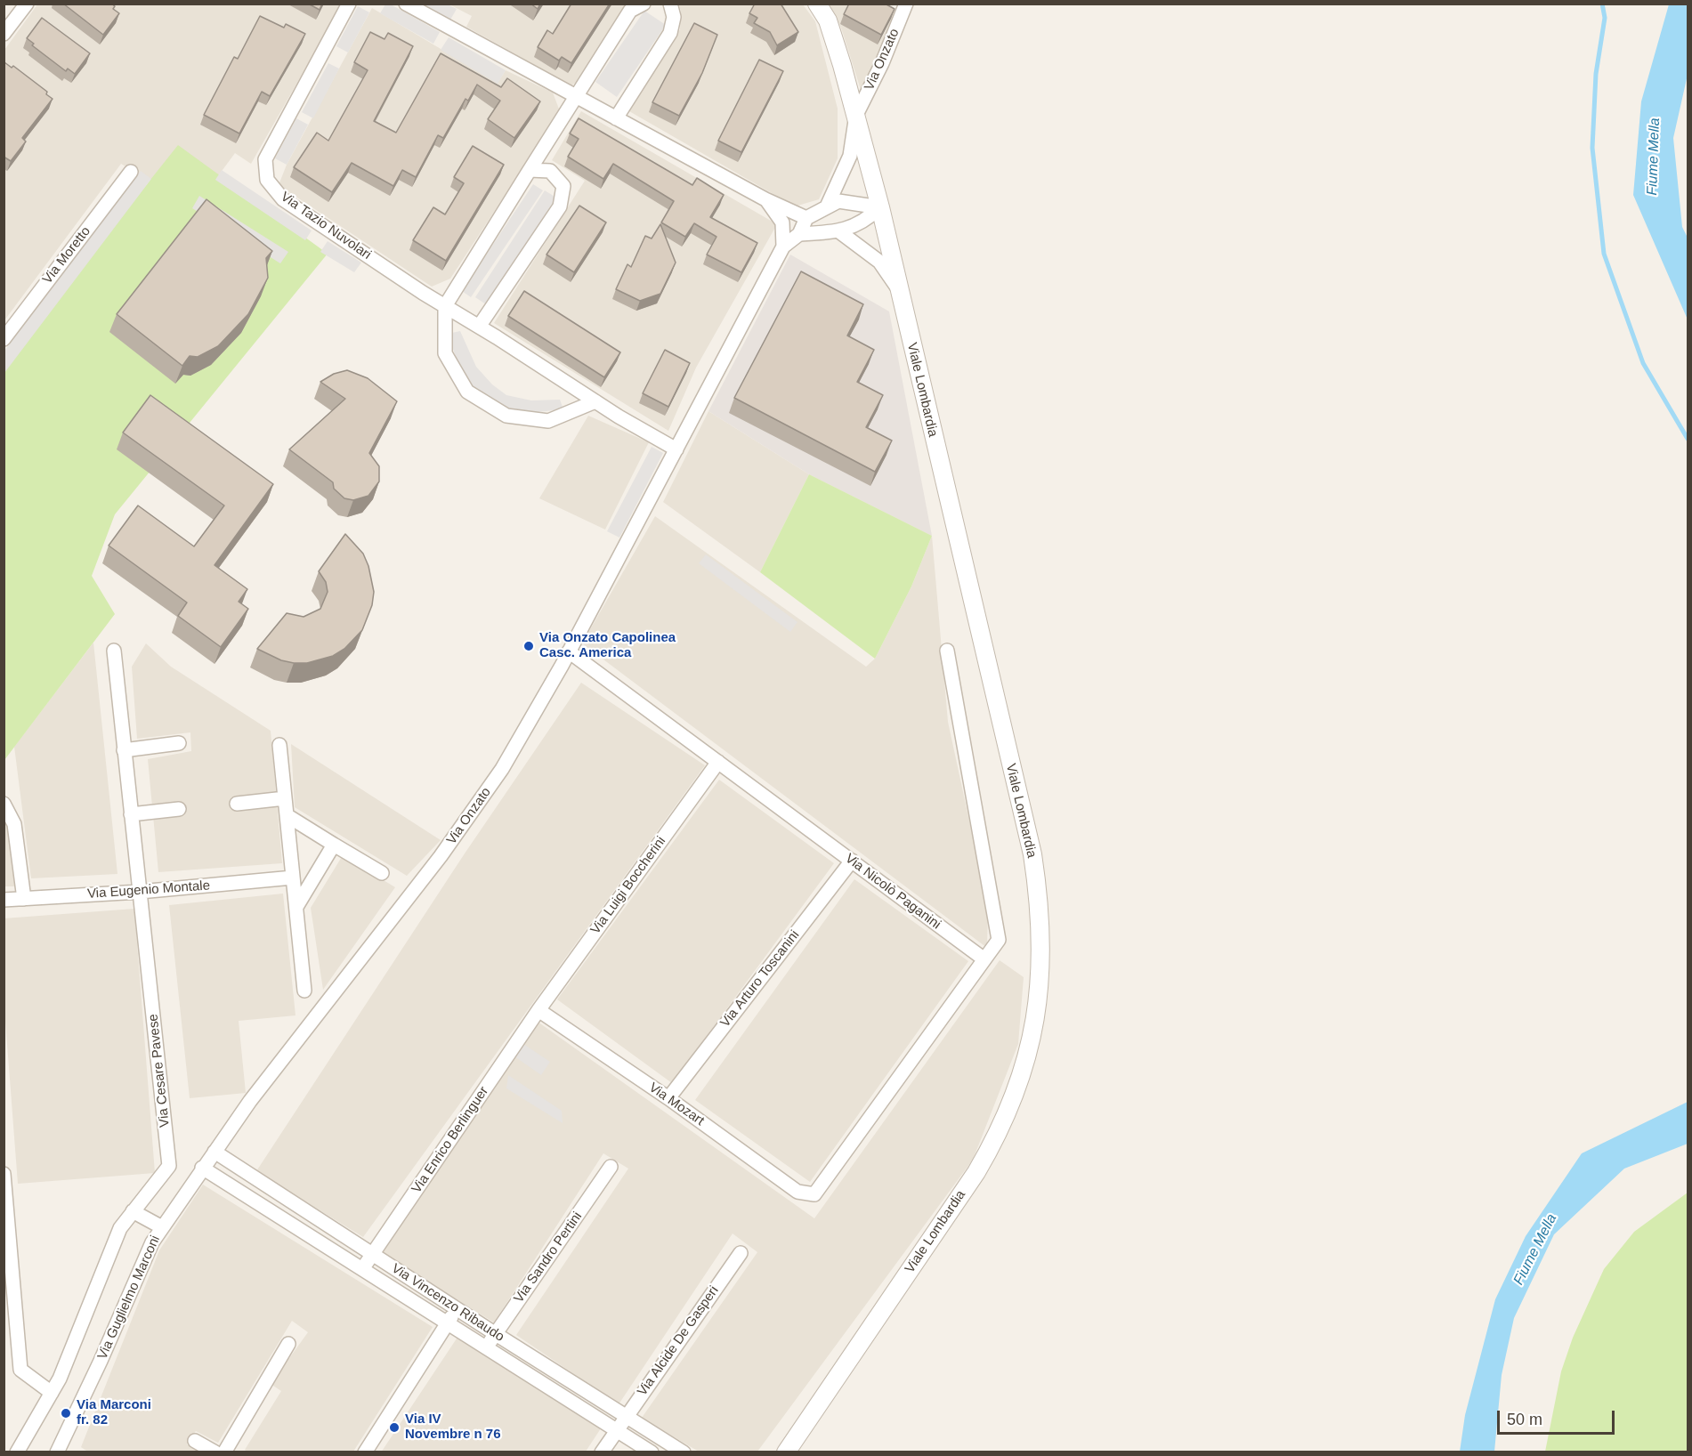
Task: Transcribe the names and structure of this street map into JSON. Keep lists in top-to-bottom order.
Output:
{
  "streets": {
    "street": [
      "Via Onzato",
      "Via Tazio Nuvolari",
      "Via Moretto",
      "Viale Lombardia",
      "Via Luigi Boccherini",
      "Via Eugenio Montale",
      "Via Nicolò Paganini",
      "Via Arturo Toscanini",
      "Via Cesare Pavese",
      "Via Mozart",
      "Via Enrico Berlinguer",
      "Via Sandro Pertini",
      "Via Guglielmo Marconi",
      "Via Vincenzo Ribaudo",
      "Via Alcide De Gasperi"
    ]
  },
  "crossings": [
    ["Via Onzato", "Via Tazio Nuvolari"],
    ["Via Onzato", "Viale Lombardia"],
    ["Via Onzato", "Via Nicolò Paganini"],
    ["Via Onzato", "Via Guglielmo Marconi"],
    ["Via Onzato", "Via Vincenzo Ribaudo"],
    ["Via Luigi Boccherini", "Via Nicolò Paganini"],
    ["Via Luigi Boccherini", "Via Mozart"],
    ["Via Luigi Boccherini", "Via Enrico Berlinguer"],
    ["Via Eugenio Montale", "Via Cesare Pavese"],
    ["Via Nicolò Paganini", "Via Arturo Toscanini"],
    ["Via Nicolò Paganini", "Via Mozart"],
    ["Via Arturo Toscanini", "Via Mozart"],
    ["Via Mozart", "Via Enrico Berlinguer"],
    ["Via Enrico Berlinguer", "Via Vincenzo Ribaudo"],
    ["Via Sandro Pertini", "Via Vincenzo Ribaudo"],
    ["Via Guglielmo Marconi", "Via Vincenzo Ribaudo"],
    ["Via Vincenzo Ribaudo", "Via Alcide De Gasperi"]
  ],
  "water": ["Fiume Mella"],
  "places": ["Via Onzato Capolinea Casc. America", "Via Marconi fr. 82", "Via IV Novembre n 76"],
  "scale_bar": "50 m"
}
